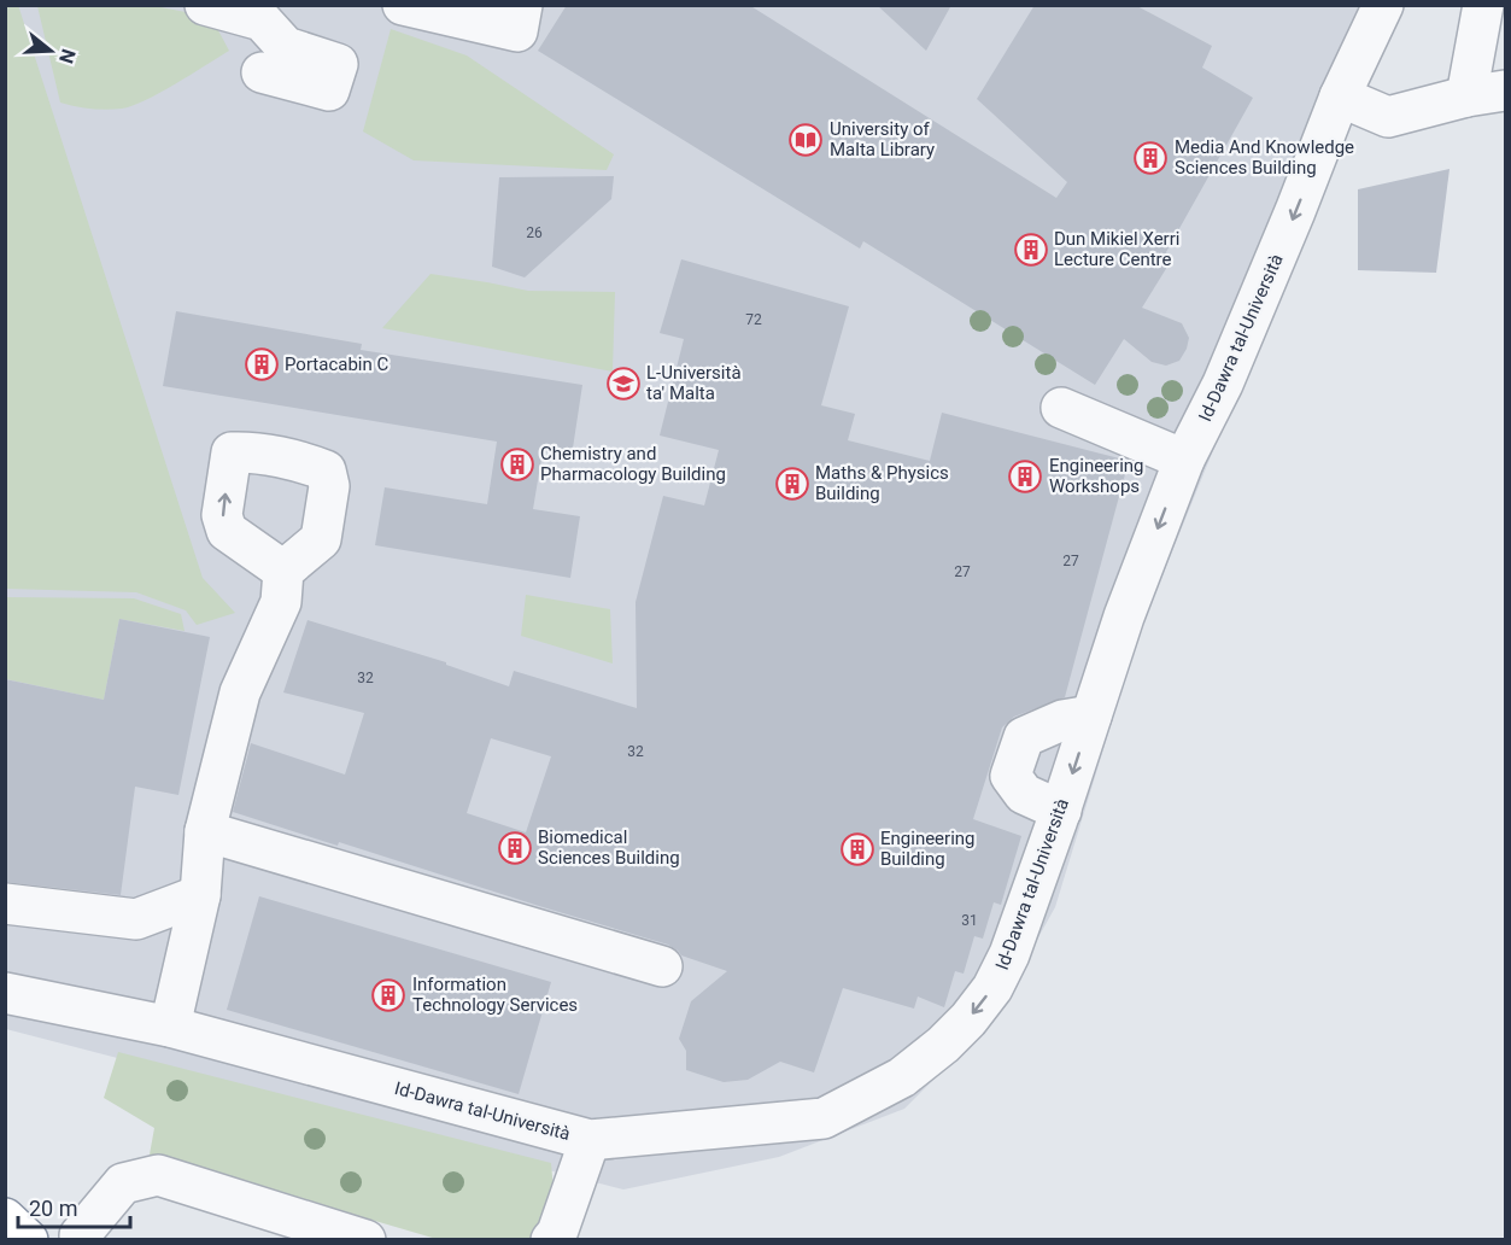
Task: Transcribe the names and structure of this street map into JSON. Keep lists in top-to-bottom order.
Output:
{
  "streets": {
    "street": ["Id-Dawra tal-Università"]
  },
  "one_way": ["Id-Dawra tal-Università"],
  "places": {
    "library": ["University of Malta Library"],
    "building": [
      "Media And Knowledge Sciences Building",
      "Dun Mikiel Xerri Lecture Centre",
      "Portacabin C",
      "Chemistry and Pharmacology Building",
      "Engineering Workshops",
      "Maths & Physics Building",
      "Biomedical Sciences Building",
      "Engineering Building",
      "Information Technology Services"
    ],
    "school or university": ["L-Università ta' Malta"]
  },
  "house_numbers": [
    "26",
    "72",
    "27",
    "27",
    "32",
    "32",
    "31"
  ],
  "scale_bar": "20 m",
  "north": "right"
}
